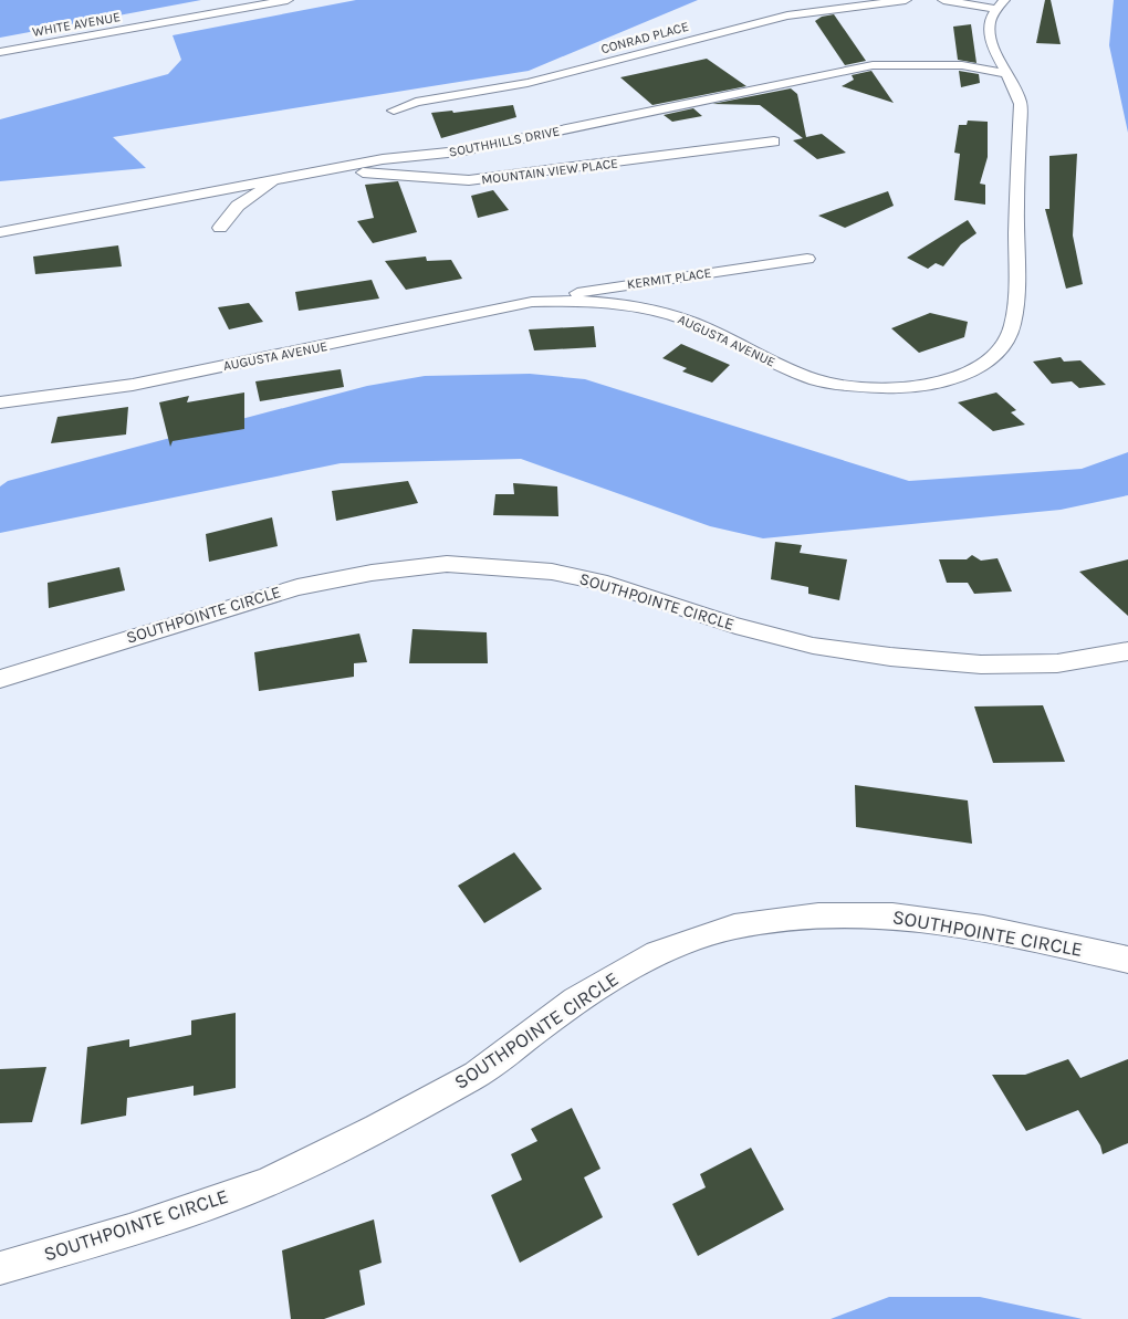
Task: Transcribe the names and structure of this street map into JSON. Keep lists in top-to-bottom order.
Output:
{
  "streets": {
    "street": [
      "WHITE AVENUE",
      "CONRAD PLACE",
      "SOUTHHILLS DRIVE",
      "MOUNTAIN VIEW PLACE",
      "KERMIT PLACE",
      "AUGUSTA AVENUE",
      "SOUTHPOINTE CIRCLE"
    ]
  },
  "crossings": [
    ["SOUTHHILLS DRIVE", "MOUNTAIN VIEW PLACE"],
    ["SOUTHHILLS DRIVE", "AUGUSTA AVENUE"],
    ["KERMIT PLACE", "AUGUSTA AVENUE"]
  ]
}
